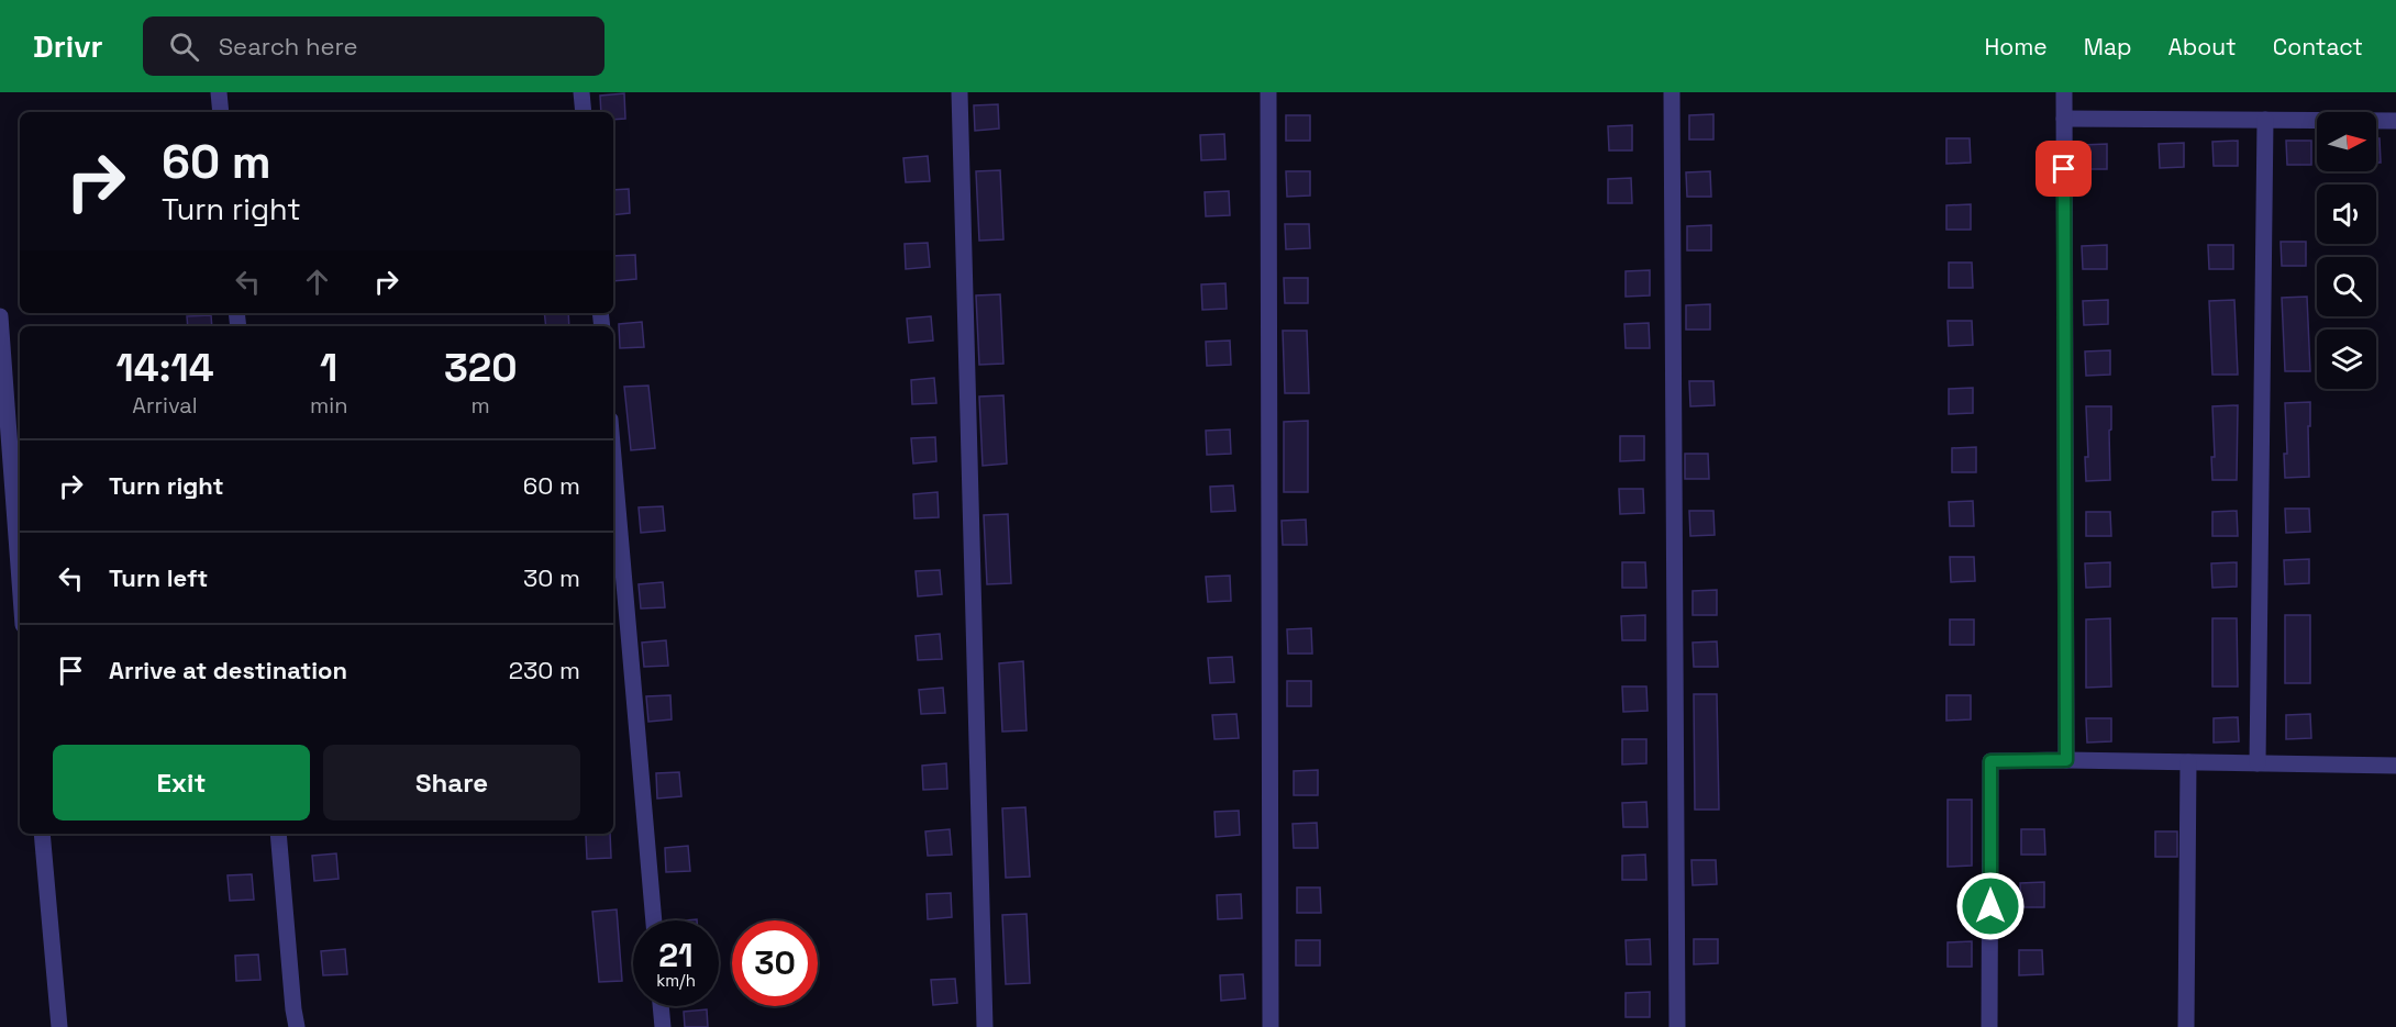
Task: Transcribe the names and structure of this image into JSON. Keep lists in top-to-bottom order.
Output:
{
  "north": "right",
  "page": {
    "header": "Drivr",
    "search": "Search here",
    "nav": [
      "Home",
      "Map",
      "About",
      "Contact"
    ],
    "turn": ["60 m", "Turn right"],
    "eta": [
      "14:14",
      "Arrival",
      "1",
      "min",
      "320",
      "m"
    ],
    "list": [
      {
        "name": "Turn right",
        "value": "60 m"
      },
      {
        "name": "Turn left",
        "value": "30 m"
      },
      {
        "name": "Arrive at destination",
        "value": "230 m"
      }
    ],
    "buttons": ["Exit", "Share"],
    "speed": "21 km/h",
    "limit": "30"
  }
}
